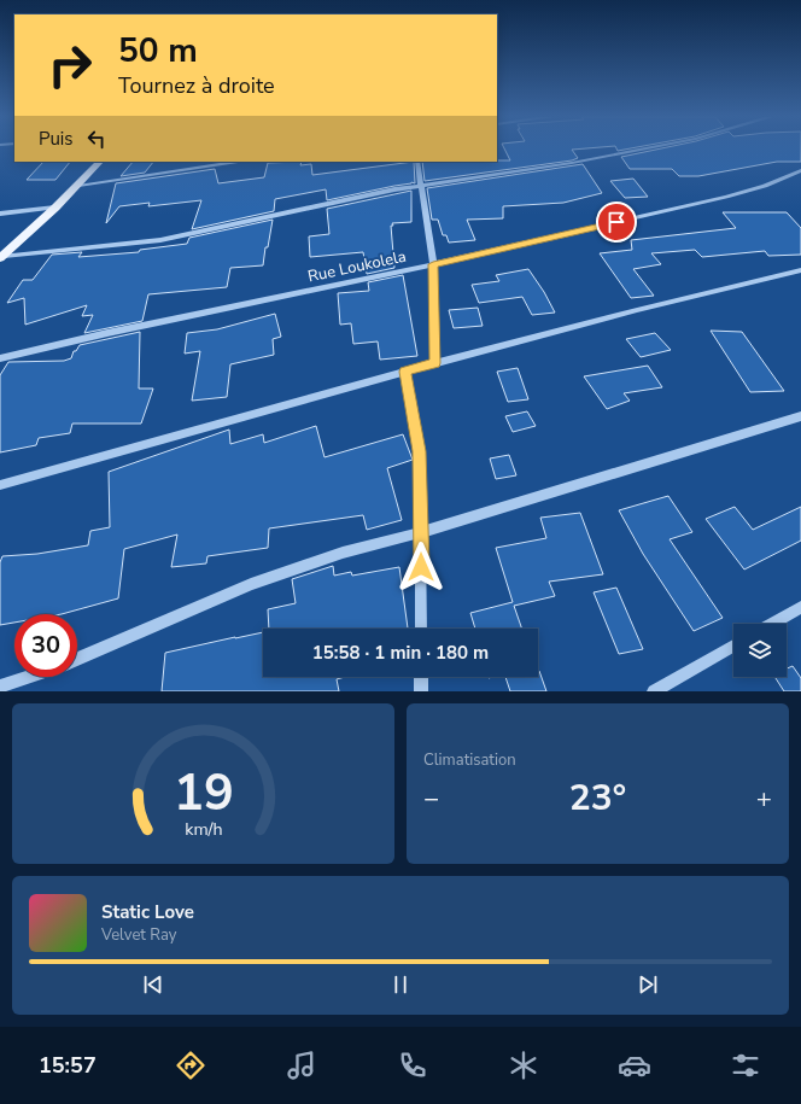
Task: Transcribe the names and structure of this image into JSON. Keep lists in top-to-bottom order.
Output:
{
  "streets": {
    "street": ["Rue Loukolela"]
  },
  "page": {
    "turn": ["50 m", "Tournez à droite"],
    "then": "Puis",
    "limit": "30",
    "trip": "15:58 · 1 min · 180 m",
    "tile": "Climatisation",
    "heat": ["−", "23°", "+"],
    "song": ["Static Love", "Velvet Ray"],
    "tabs": "15:57",
    "gauge": ["19", "km/h"]
  }
}
